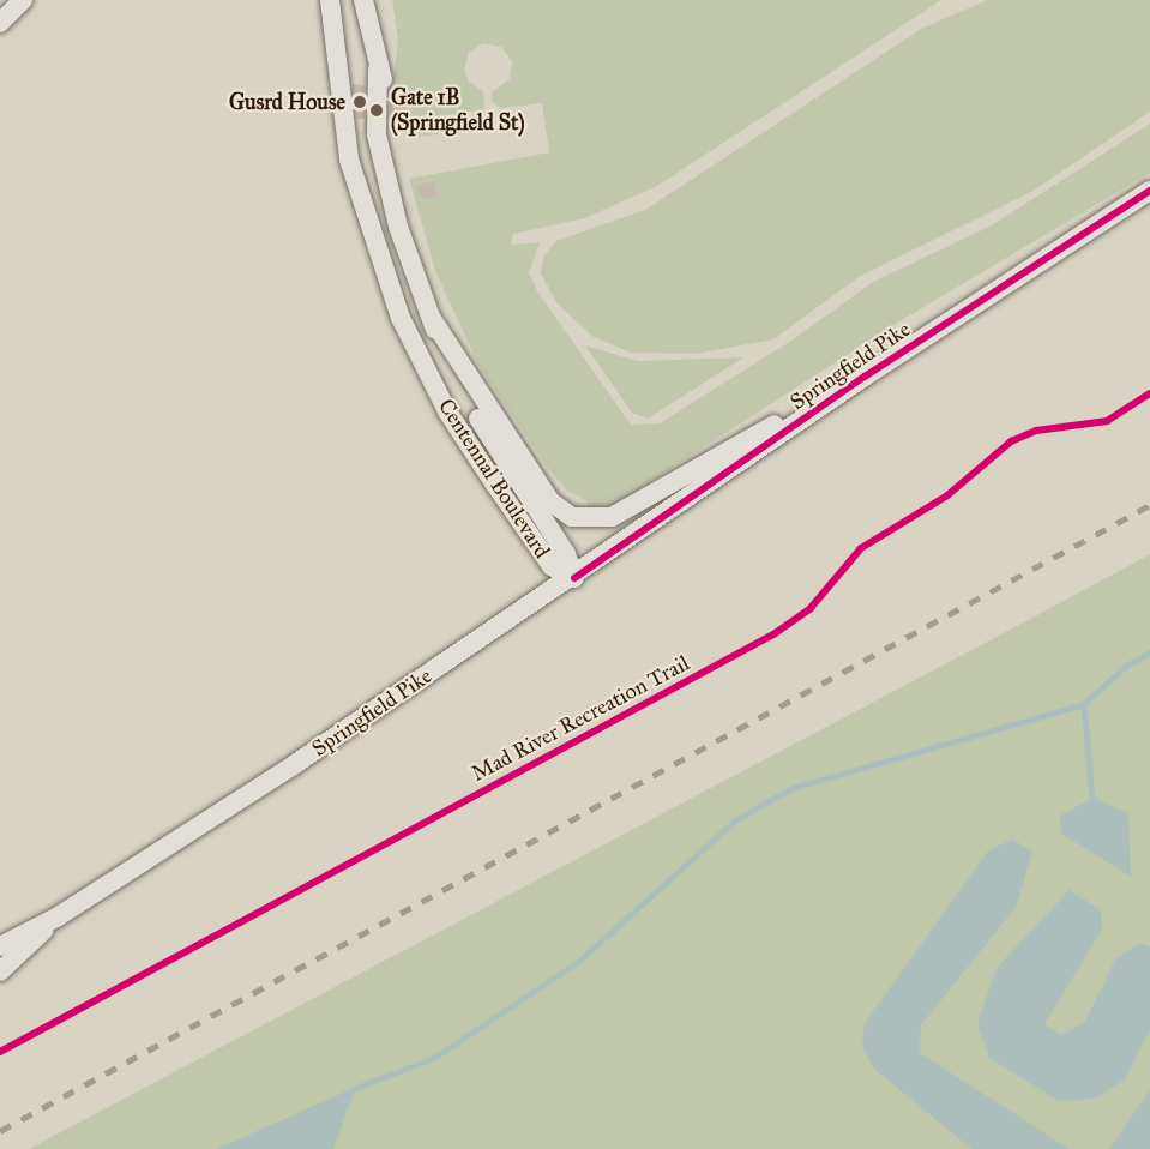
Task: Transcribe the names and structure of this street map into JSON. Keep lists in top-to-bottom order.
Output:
{
  "streets": {
    "main road": ["Springfield Pike", "Centennal Boulevard"],
    "cycle path": ["Mad River Recreation Trail"]
  },
  "crossings": [
    ["Springfield Pike", "Centennal Boulevard"]
  ],
  "places": ["Gusrd House", "Gate 1B (Springfield St)"]
}
